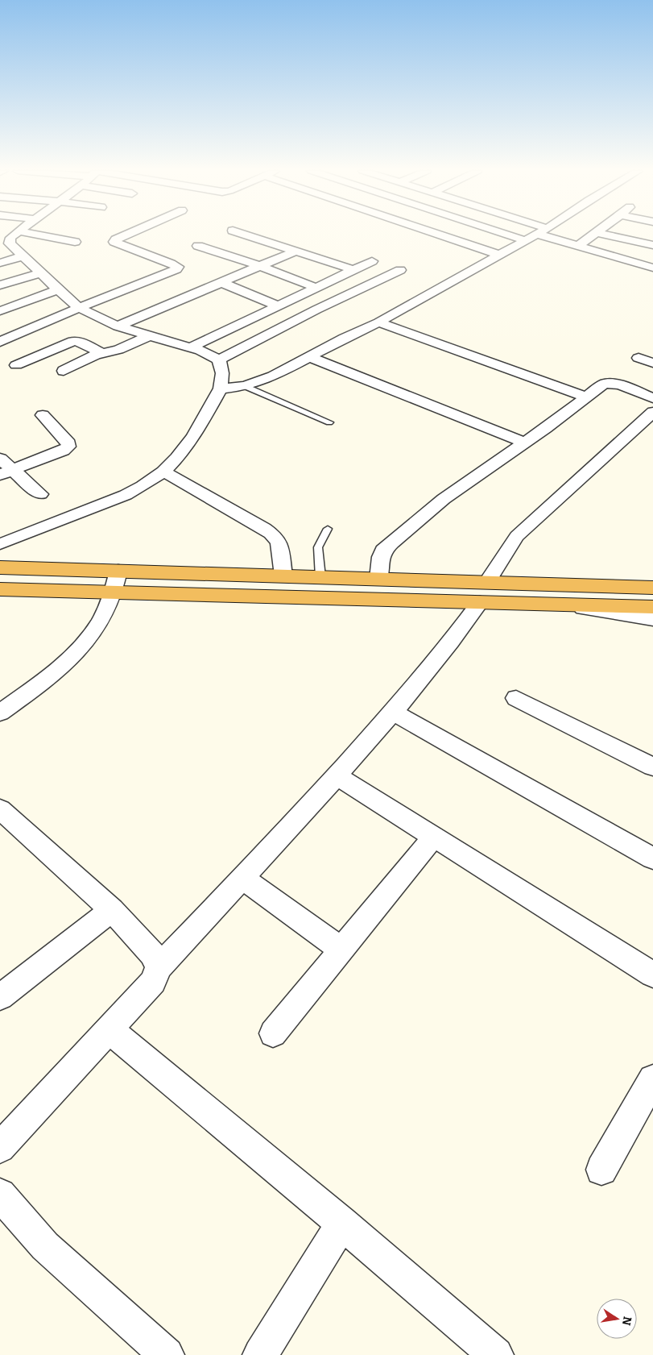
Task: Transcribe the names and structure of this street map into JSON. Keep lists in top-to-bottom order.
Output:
{
  "north": "right"
}
